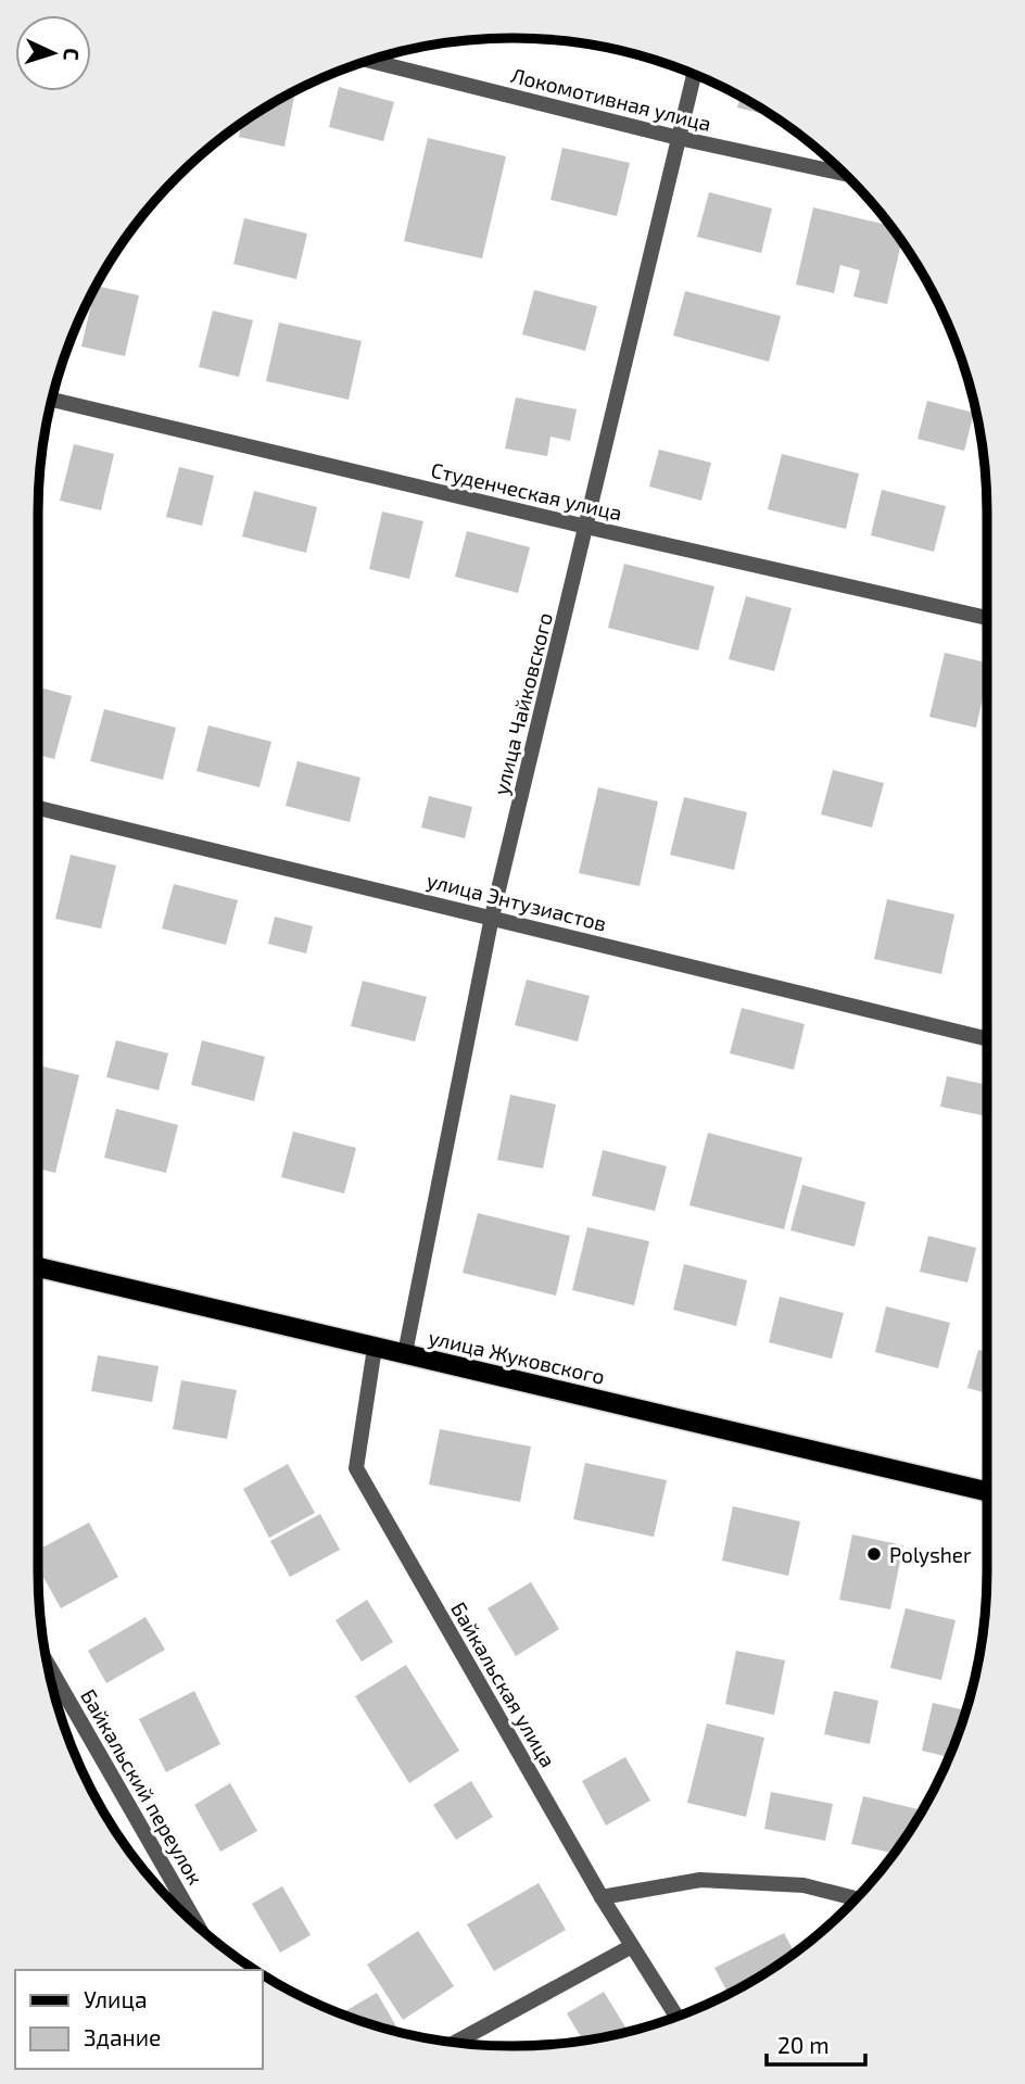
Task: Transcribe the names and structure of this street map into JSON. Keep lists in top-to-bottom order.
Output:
{
  "streets": {
    "main road": ["улица Жуковского"],
    "street": [
      "Локомотивная улица",
      "Студенческая улица",
      "улица Чайковского",
      "улица Энтузиастов",
      "Байкальская улица",
      "Байкальский переулок"
    ]
  },
  "crossings": [
    ["Локомотивная улица", "улица Чайковского"],
    ["Студенческая улица", "улица Чайковского"],
    ["улица Чайковского", "улица Энтузиастов"],
    ["улица Чайковского", "улица Жуковского"],
    ["улица Жуковского", "Байкальская улица"]
  ],
  "places": ["Polysher"],
  "legend": ["Улица", "Здание"],
  "scale_bar": "20 m",
  "north": "right"
}
